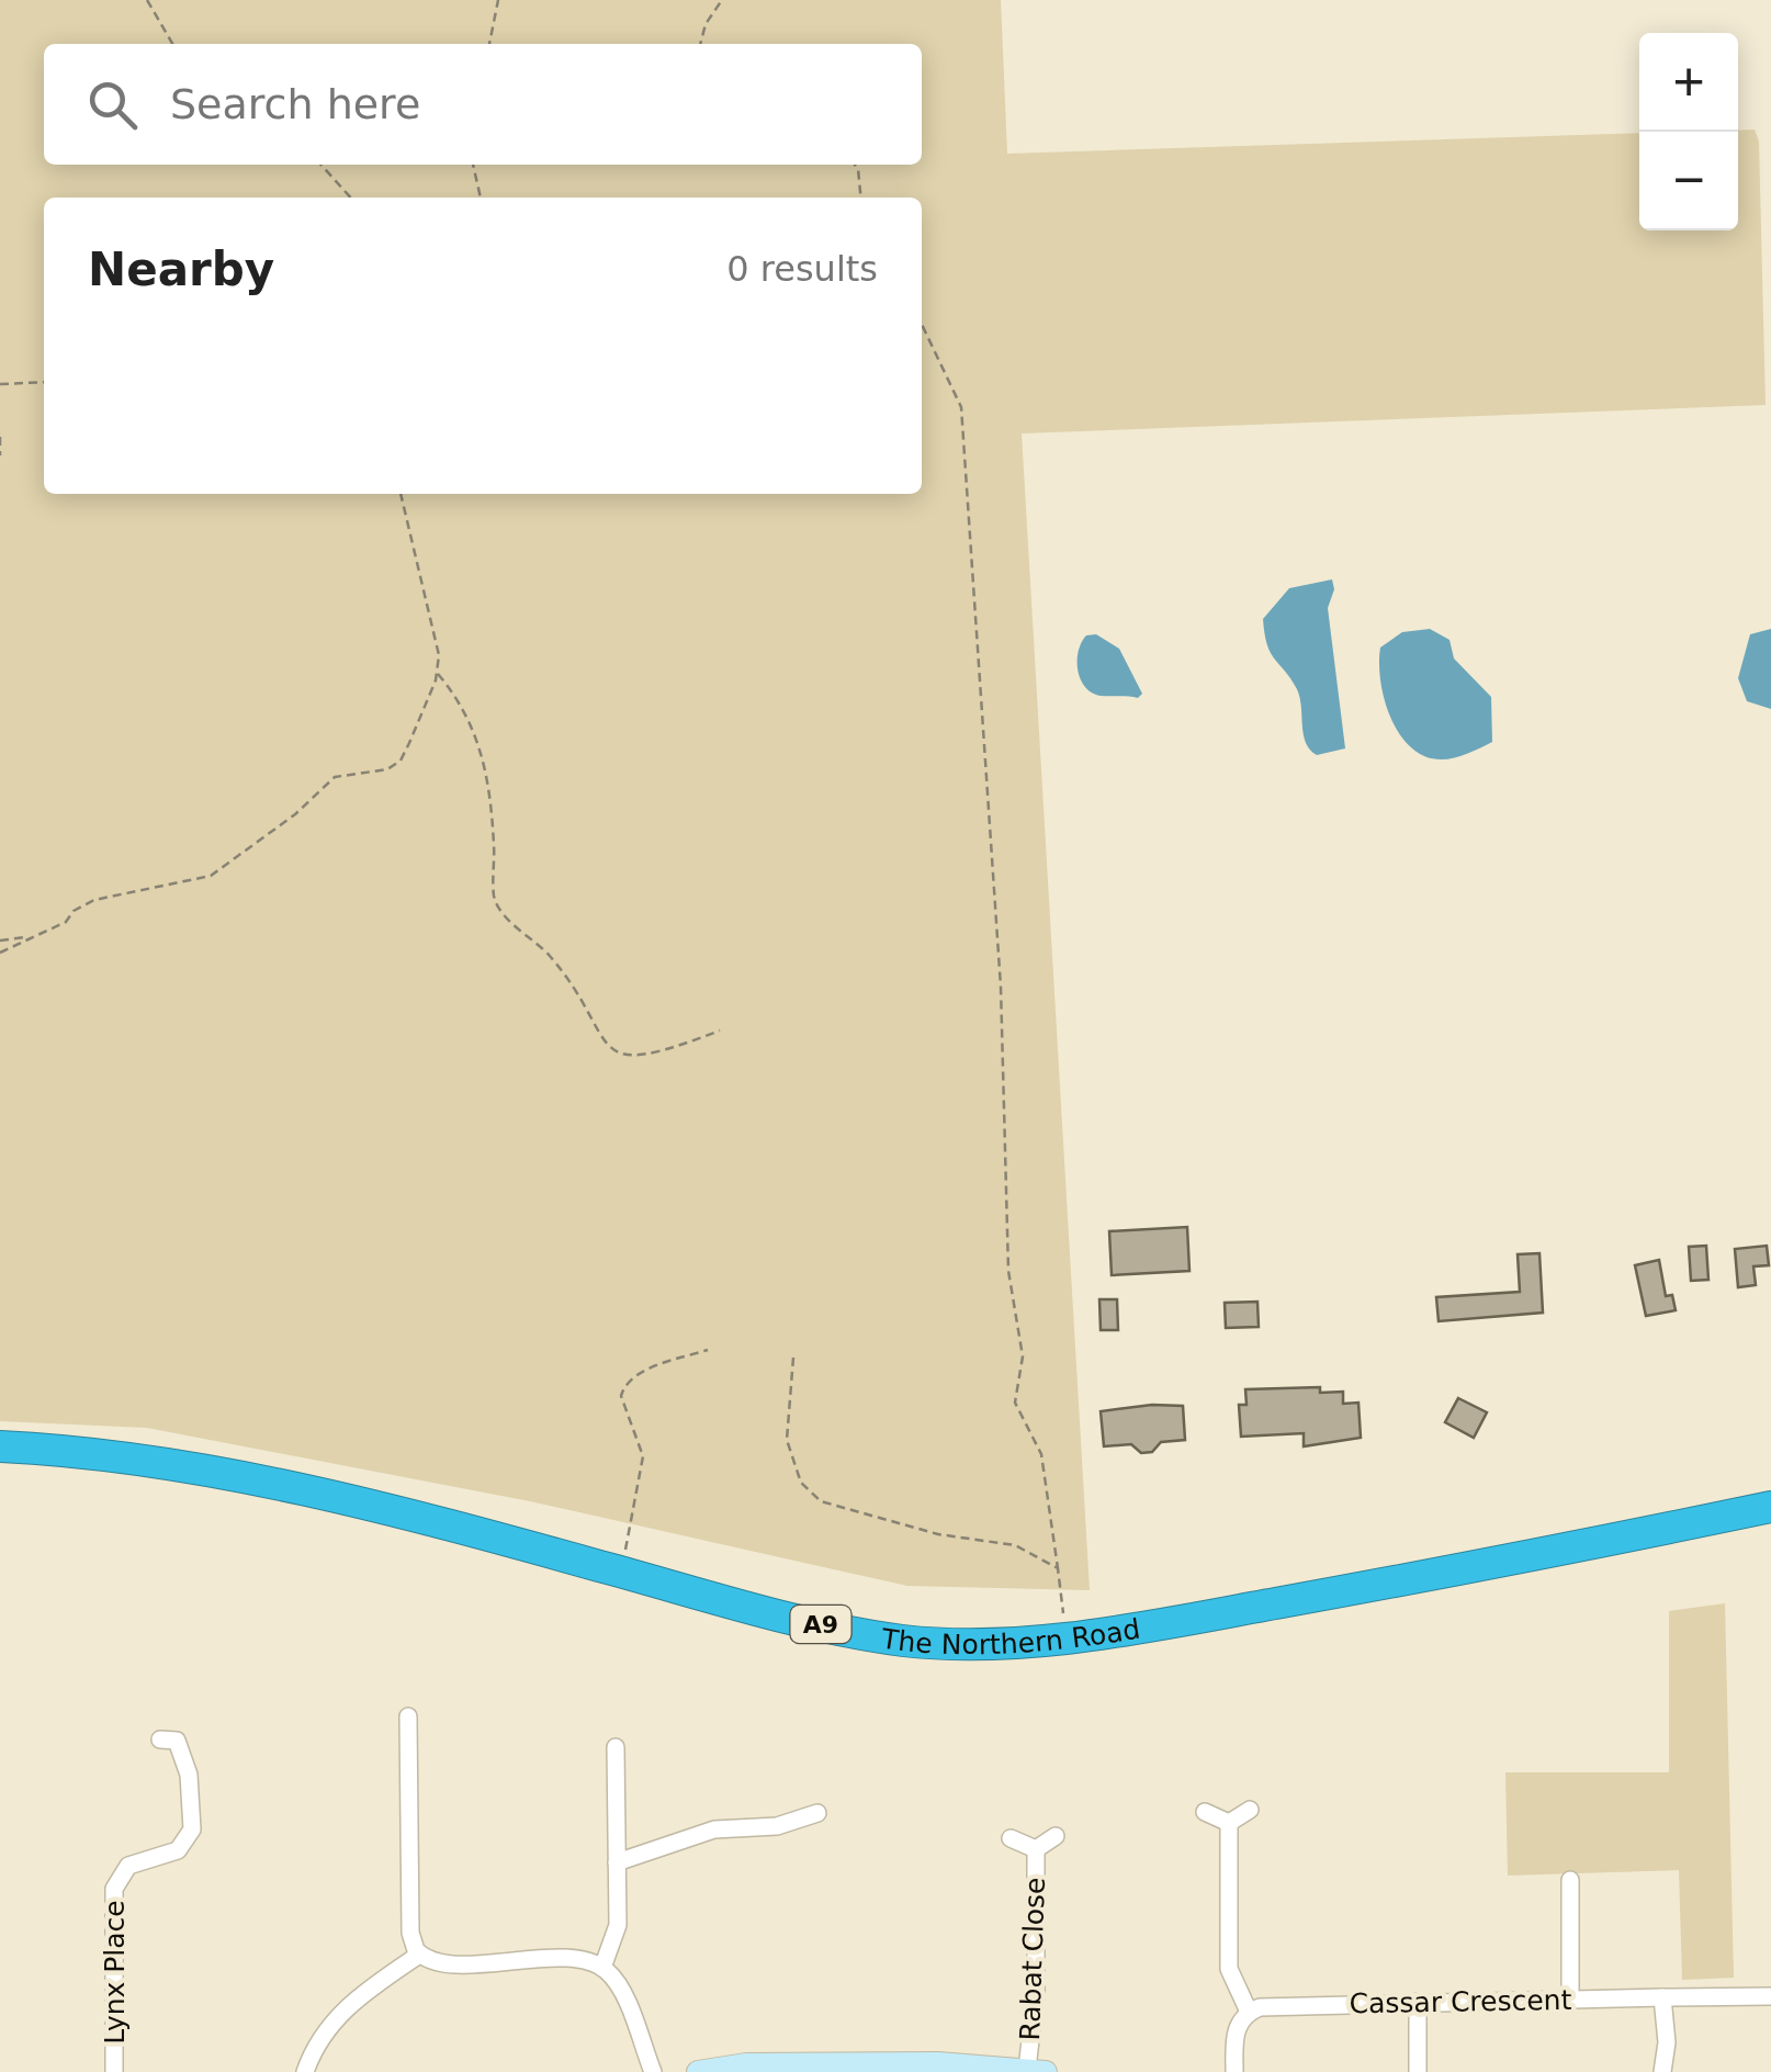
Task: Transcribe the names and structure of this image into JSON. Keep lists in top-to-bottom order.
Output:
{
  "streets": {
    "highway": ["A9", "The Northern Road"],
    "street": ["Rabat Close", "Lynx Place", "Cassar Crescent"]
  },
  "page": {
    "map_buttons": ["+", "−"],
    "search": "Search here",
    "heading": ["Nearby", "0 results"]
  }
}
